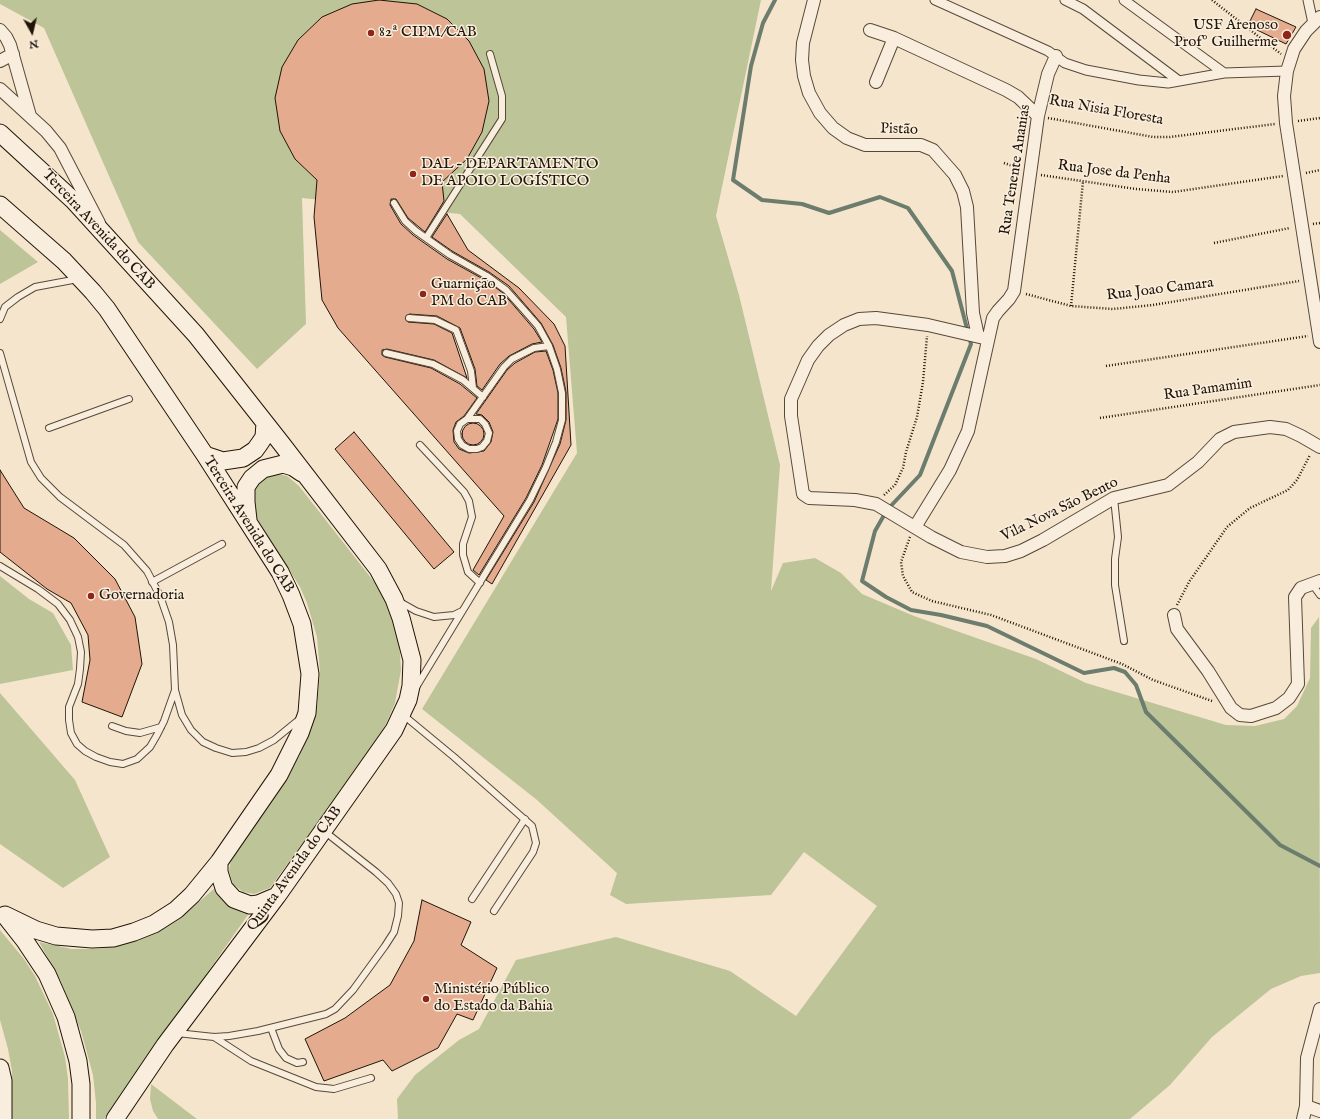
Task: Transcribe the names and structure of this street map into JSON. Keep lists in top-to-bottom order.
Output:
{
  "streets": {
    "main road": ["Terceira Avenida do CAB", "Quinta Avenida do CAB"],
    "street": [
      "Rua Nisia Floresta",
      "Pistão",
      "Rua Tenente Ananias",
      "Vila Nova São Bento"
    ],
    "path": ["Rua Jose da Penha", "Rua Joao Camara", "Rua Pamamim"]
  },
  "crossings": [
    ["Rua Nisia Floresta", "Rua Tenente Ananias"],
    ["Rua Tenente Ananias", "Rua Jose da Penha"],
    ["Rua Tenente Ananias", "Rua Joao Camara"],
    ["Terceira Avenida do CAB", "Quinta Avenida do CAB"]
  ],
  "places": [
    "82ª CIPM/CAB",
    "USF Arenoso Profº Guilherme",
    "DAL – DEPARTAMENTO DE APOIO LOGÍSTICO",
    "Guarnição PM do CAB",
    "Governadoria",
    "Ministério Público do Estado da Bahia"
  ],
  "north": "bottom"
}
